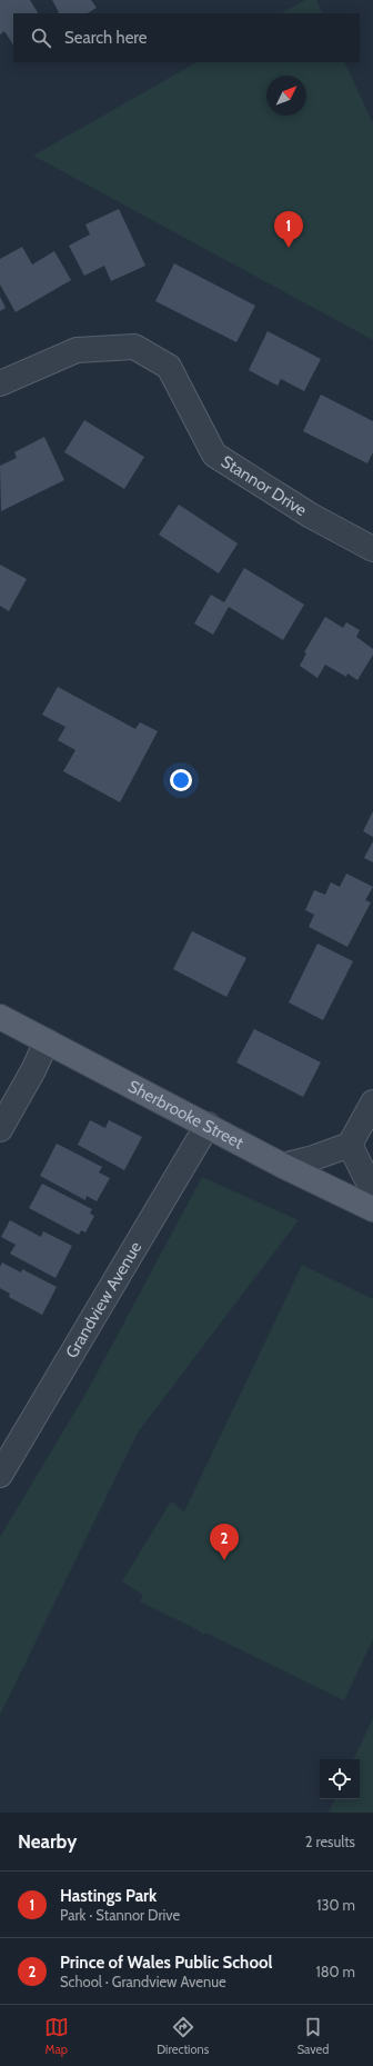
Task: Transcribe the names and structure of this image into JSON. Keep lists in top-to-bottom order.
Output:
{
  "streets": {
    "main road": ["Sherbrooke Street"],
    "street": ["Stannor Drive", "Grandview Avenue"]
  },
  "crossings": [
    ["Sherbrooke Street", "Grandview Avenue"]
  ],
  "north": "top right",
  "page": {
    "search": "Search here",
    "pins": ["1", "2"],
    "heading": ["Nearby", "2 results"],
    "list": [
      {
        "mark": "1",
        "name": "Hastings Park",
        "note": "Park · Stannor Drive",
        "value": "130 m"
      },
      {
        "mark": "2",
        "name": "Prince of Wales Public School",
        "note": "School · Grandview Avenue",
        "value": "180 m"
      }
    ],
    "nav": ["Map", "Directions", "Saved"]
  }
}
